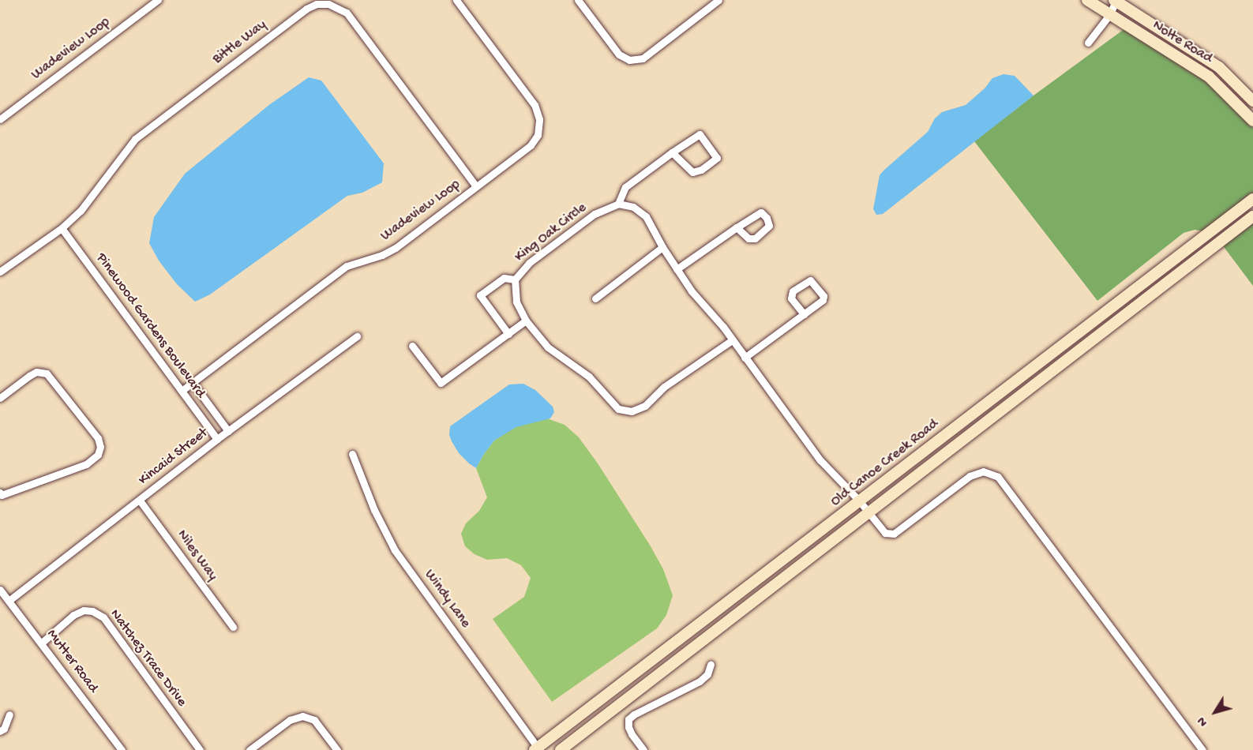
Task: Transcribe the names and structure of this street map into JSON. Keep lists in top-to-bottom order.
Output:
{
  "streets": {
    "main road": ["Nolte Road", "Old Canoe Creek Road"],
    "street": [
      "Bittle Way",
      "Wadeview Loop",
      "King Oak Circle",
      "Pinewood Gardens Boulevard",
      "Kincaid Street",
      "Niles Way",
      "Windy Lane",
      "Natchez Trace Drive",
      "Mutter Road"
    ]
  },
  "crossings": [
    ["Bittle Way", "Wadeview Loop"],
    ["Bittle Way", "Pinewood Gardens Boulevard"],
    ["Wadeview Loop", "Pinewood Gardens Boulevard"],
    ["Pinewood Gardens Boulevard", "Kincaid Street"],
    ["Kincaid Street", "Niles Way"],
    ["Kincaid Street", "Mutter Road"],
    ["Old Canoe Creek Road", "Windy Lane"],
    ["Natchez Trace Drive", "Mutter Road"]
  ],
  "north": "bottom left"
}
